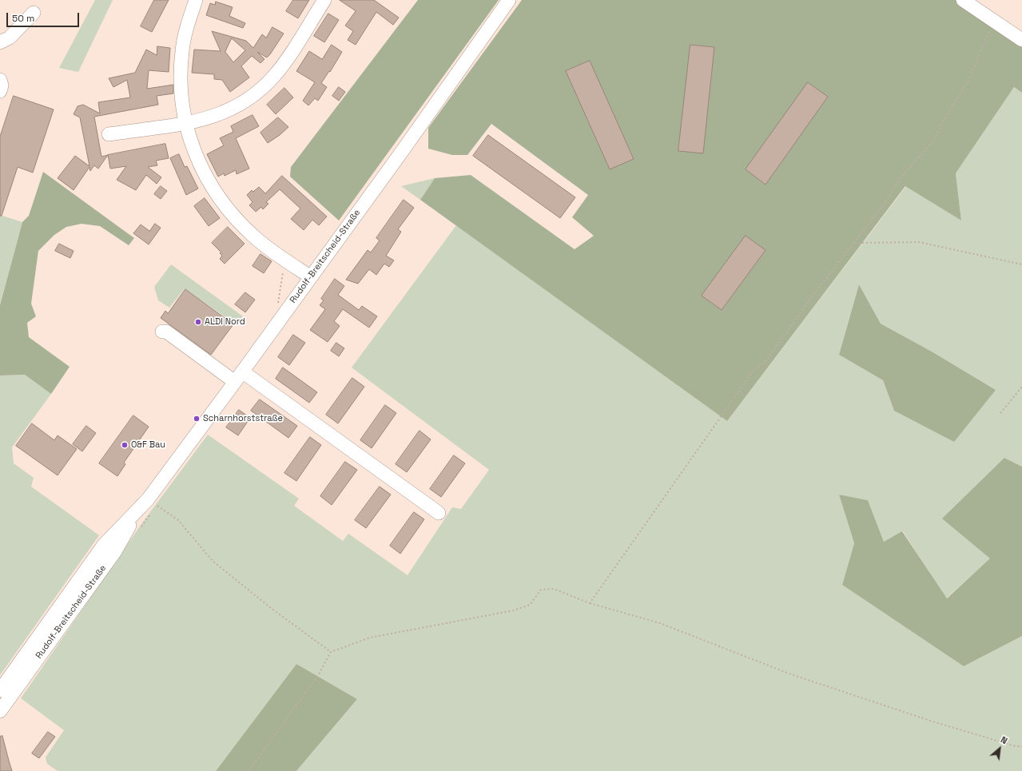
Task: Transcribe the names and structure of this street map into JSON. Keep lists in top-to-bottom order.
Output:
{
  "streets": {
    "street": ["Rudolf-Breitscheid-Straße"]
  },
  "places": ["ALDI Nord", "Scharnhorststraße", "O&F Bau"],
  "scale_bar": "50 m",
  "north": "top right"
}
